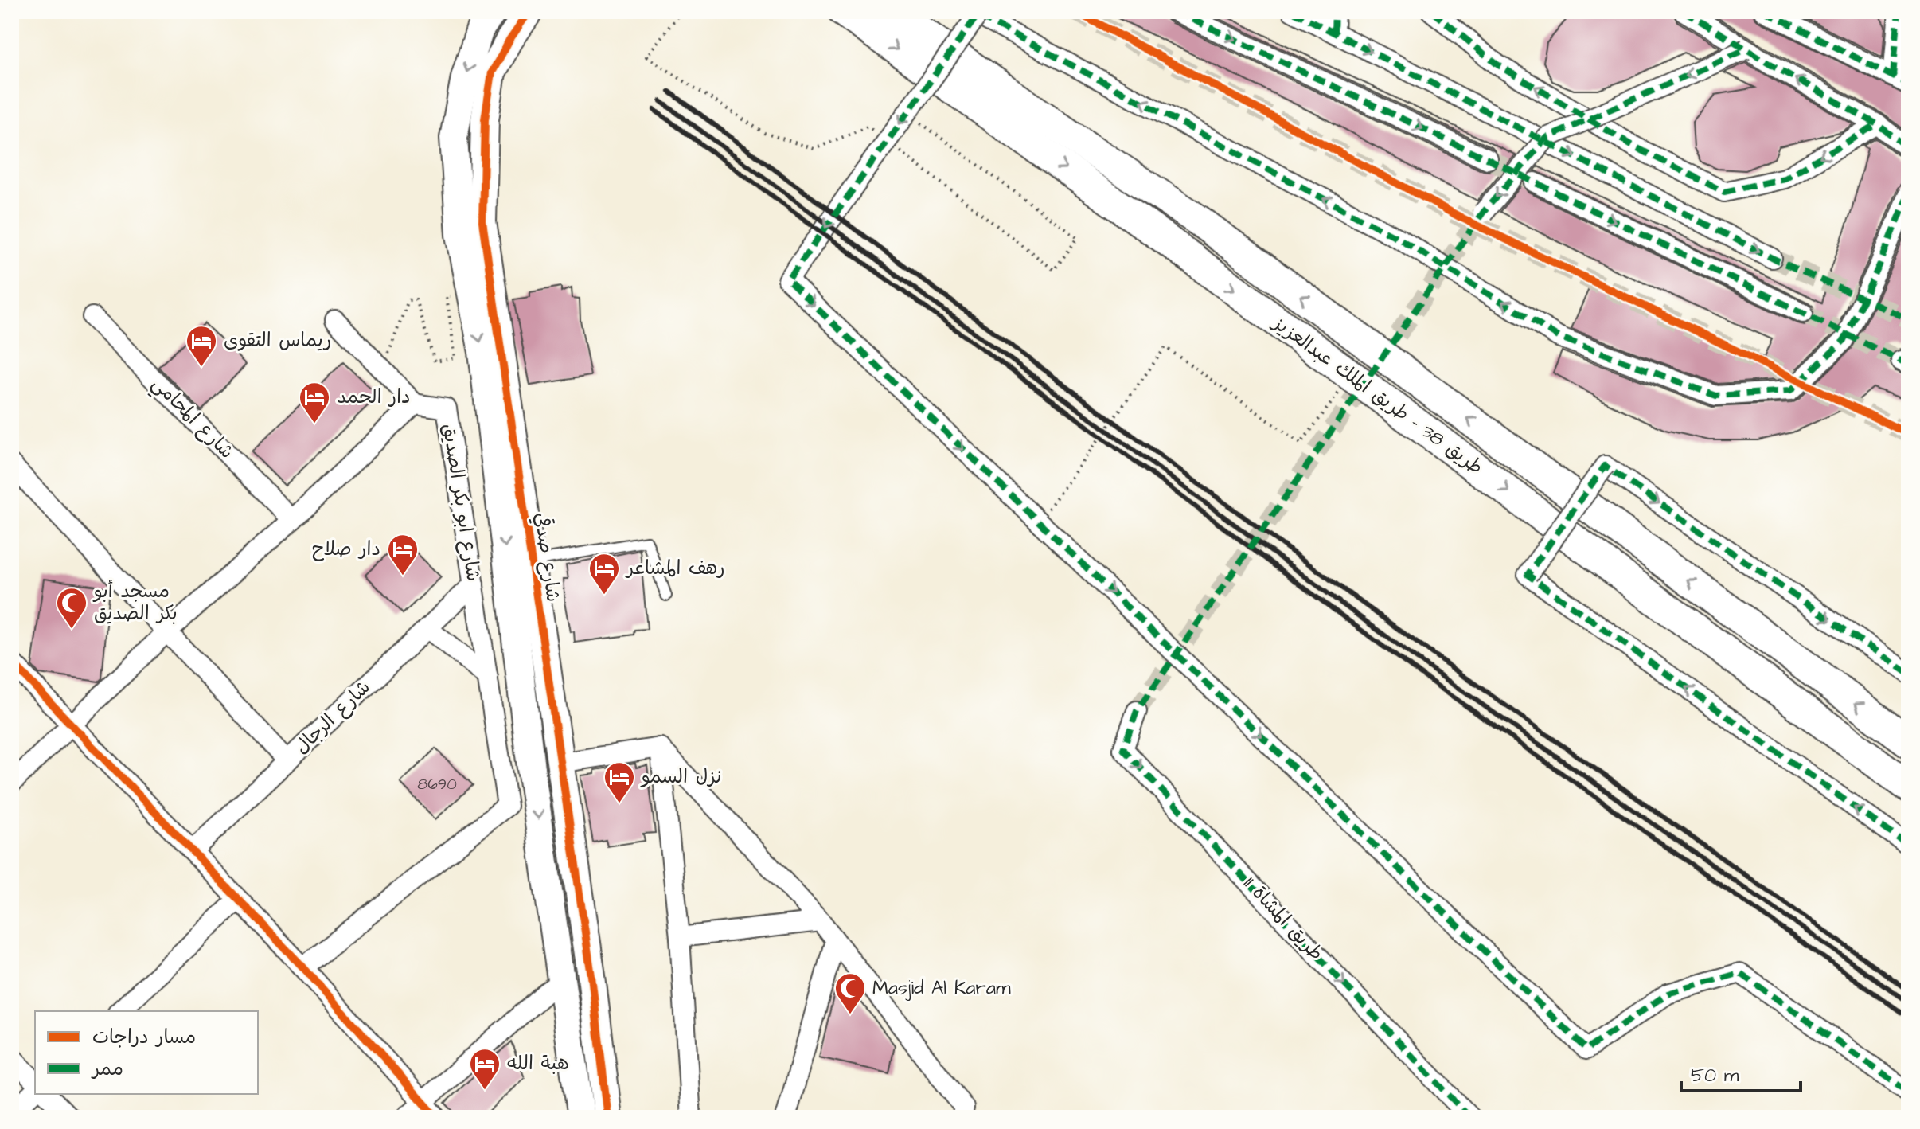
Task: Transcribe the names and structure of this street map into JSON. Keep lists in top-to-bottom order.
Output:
{
  "streets": {
    "main road": ["طريق 38 - طريق الملك عبدالعزيز"],
    "street": [
      "شارع المحامي",
      "شارع ابو بكر الصديق",
      "شارع صدقي",
      "شارع الرجال",
      "طريق المشاة 11"
    ]
  },
  "crossings": [
    ["شارع ابو بكر الصديق", "شارع الرجال"]
  ],
  "one_way": ["طريق المشاة 11"],
  "places": {
    "hotel": [
      "ريماس التقوى",
      "دار الحمد",
      "دار صلاح",
      "رهف المشاعر",
      "نزل السمو",
      "هبة الله"
    ],
    "mosque": ["مسجد أبو بكر الصديق", "Masjid Al Karam"]
  },
  "house_numbers": ["8690"],
  "legend": ["مسار دراجات", "ممر"],
  "scale_bar": "50 m"
}
